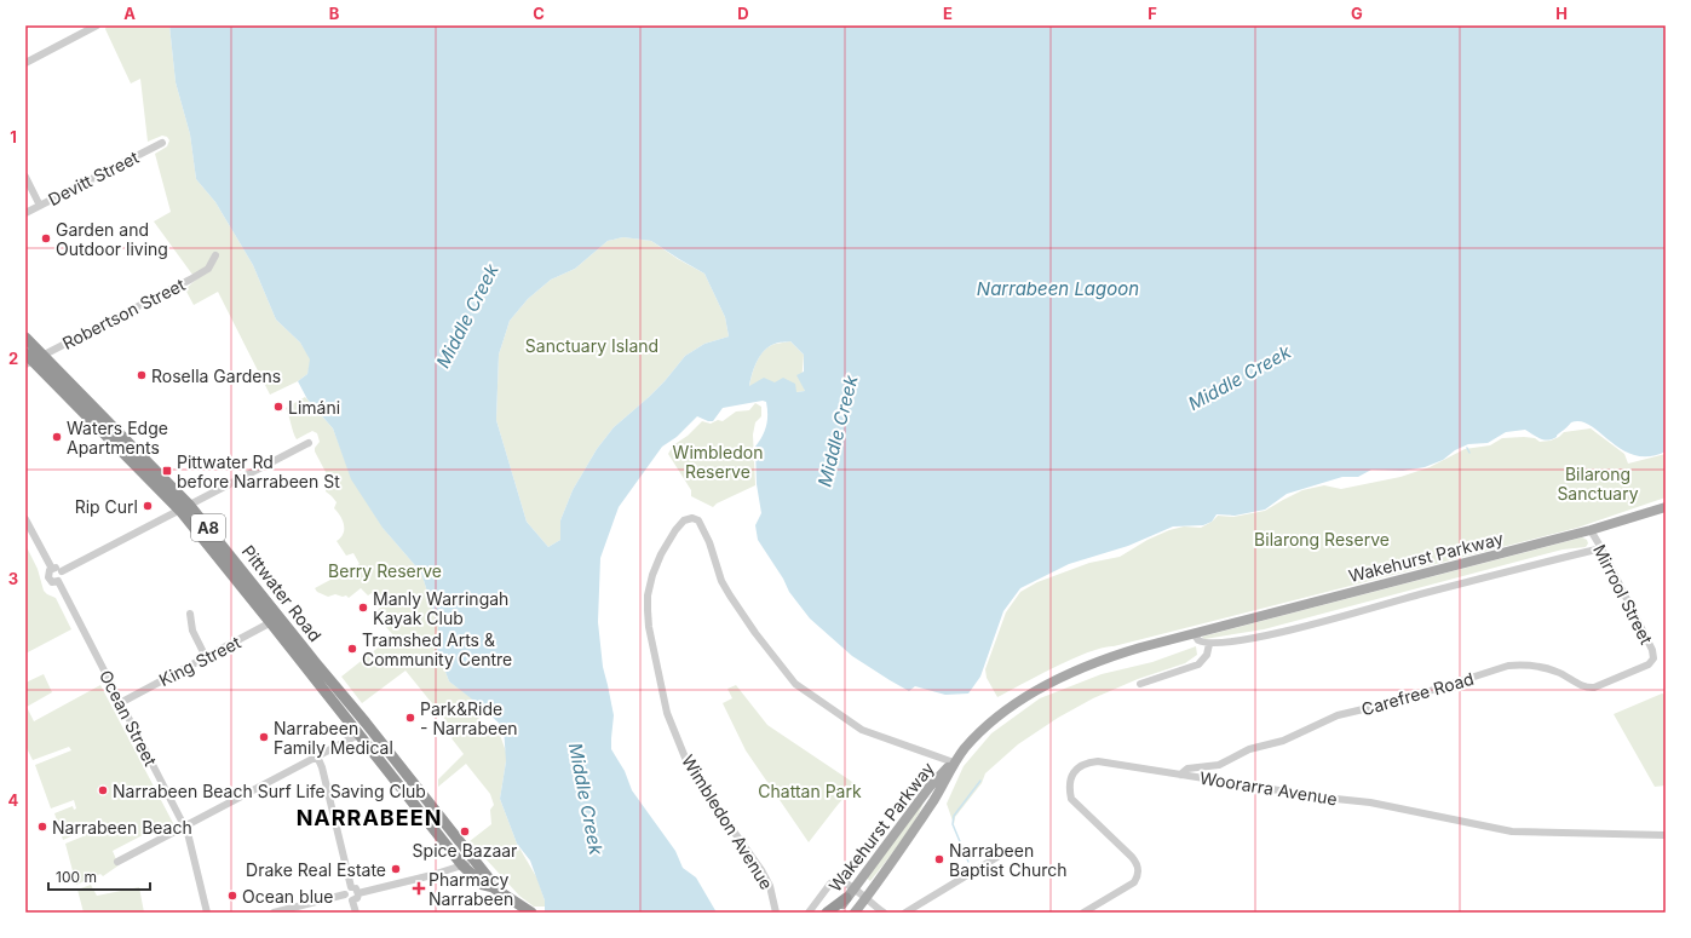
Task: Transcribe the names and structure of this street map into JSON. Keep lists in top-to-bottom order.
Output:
{
  "streets": {
    "highway": ["A8", "Pittwater Road"],
    "main road": ["Wakehurst Parkway"],
    "street": [
      "Devitt Street",
      "Robertson Street",
      "Mirrool Street",
      "King Street",
      "Carefree Road",
      "Ocean Street",
      "Woorarra Avenue",
      "Wimbledon Avenue"
    ]
  },
  "crossings": [
    ["Robertson Street", "Pittwater Road"],
    ["Wakehurst Parkway", "Mirrool Street"],
    ["Wakehurst Parkway", "Wimbledon Avenue"],
    ["Pittwater Road", "King Street"],
    ["Mirrool Street", "Carefree Road"],
    ["King Street", "Ocean Street"],
    ["Carefree Road", "Woorarra Avenue"]
  ],
  "districts": ["NARRABEEN"],
  "water": ["Narrabeen Lagoon", "Middle Creek"],
  "parks": [
    "Sanctuary Island",
    "Wimbledon Reserve",
    "Bilarong Sanctuary",
    "Bilarong Reserve",
    "Berry Reserve",
    "Chattan Park"
  ],
  "places": {
    "other": [
      "Garden and Outdoor living",
      "Rosella Gardens",
      "Limáni",
      "Waters Edge Apartments",
      "Rip Curl",
      "Manly Warringah Kayak Club",
      "Tramshed Arts & Community Centre",
      "Park&Ride - Narrabeen",
      "Narrabeen Family Medical",
      "Narrabeen Beach Surf Life Saving Club",
      "Narrabeen Beach",
      "Spice Bazaar",
      "Narrabeen Baptist Church",
      "Drake Real Estate",
      "Ocean blue"
    ],
    "transit": ["Pittwater Rd before Narrabeen St"],
    "health": ["Pharmacy Narrabeen"]
  },
  "scale_bar": "100 m",
  "grid": {
    "columns": [
      "A",
      "B",
      "C",
      "D",
      "E",
      "F",
      "G",
      "H"
    ],
    "rows": [
      "1",
      "2",
      "3",
      "4"
    ]
  }
}
